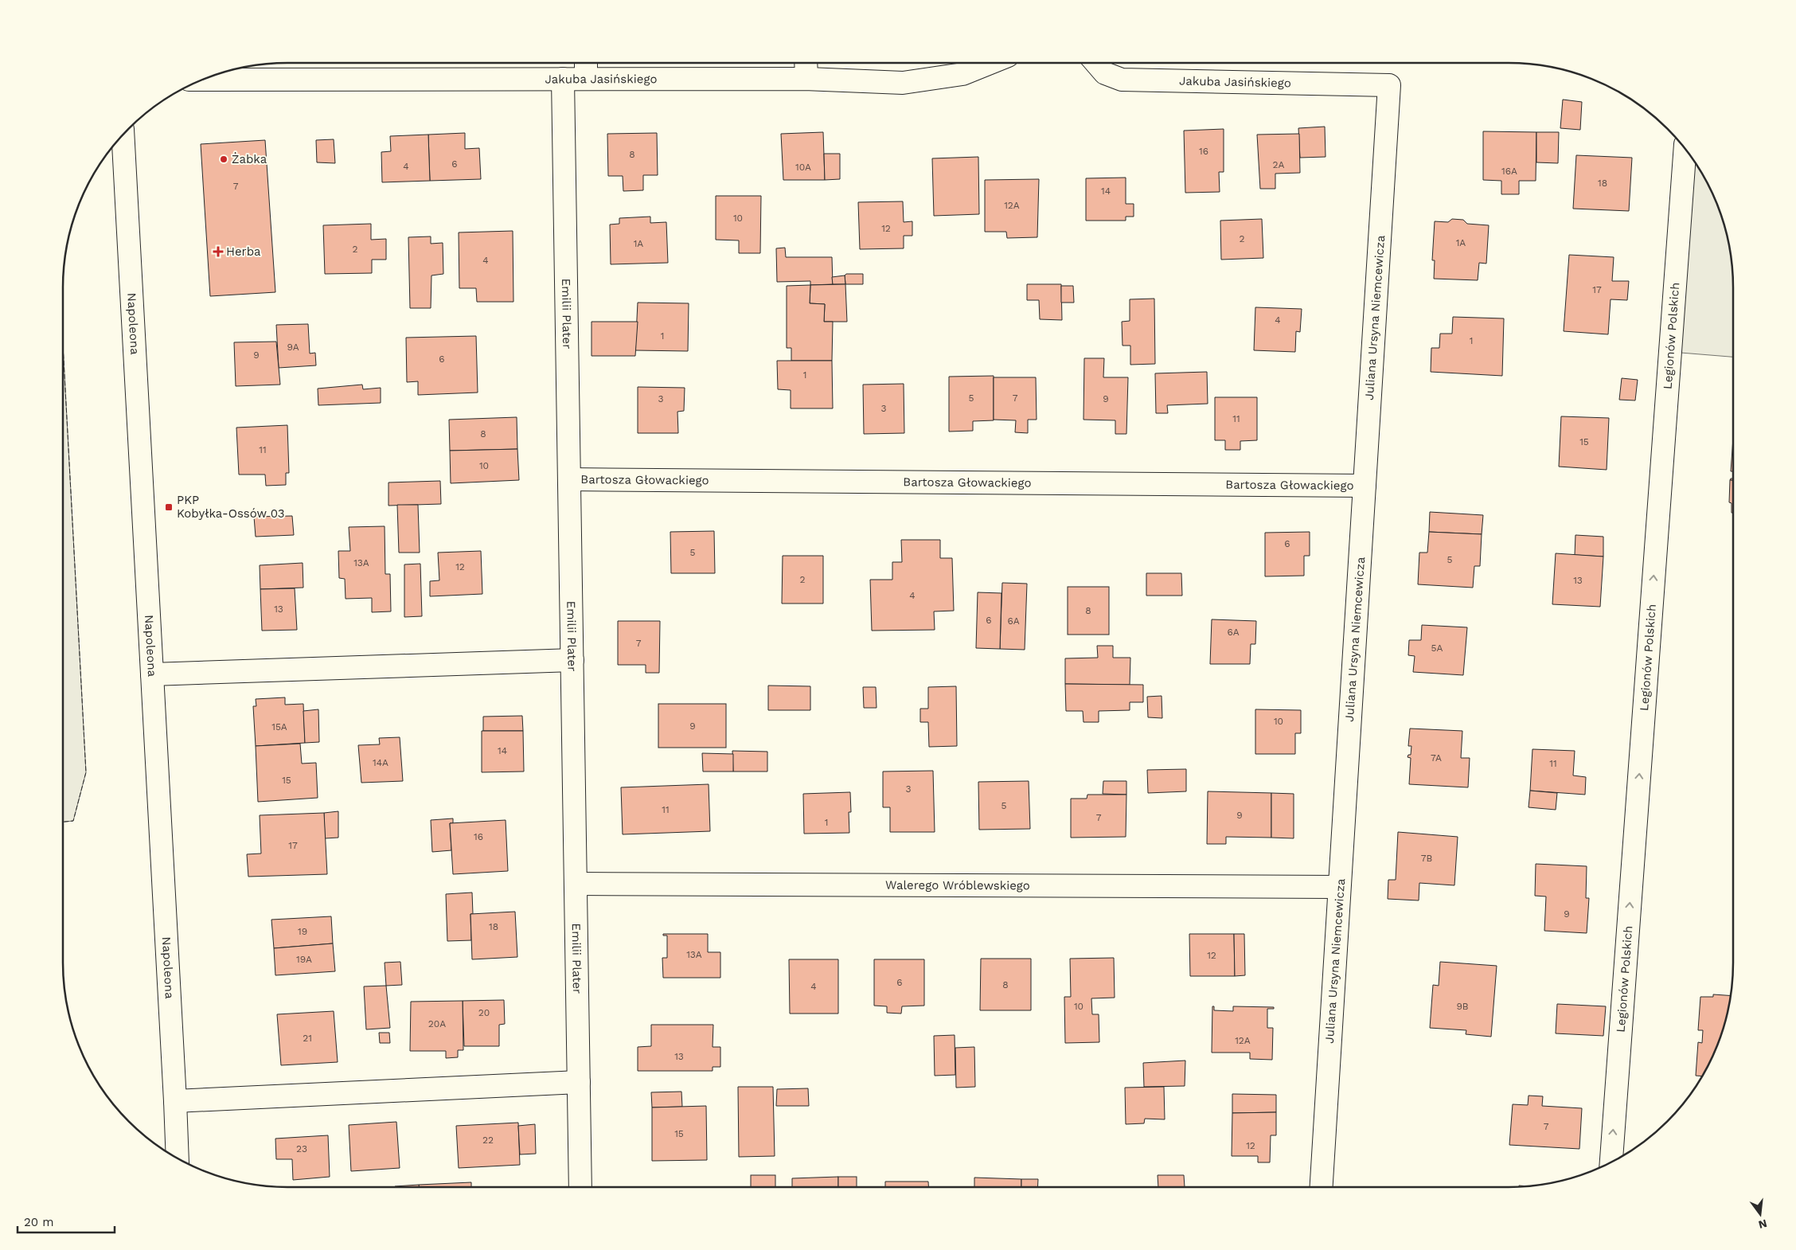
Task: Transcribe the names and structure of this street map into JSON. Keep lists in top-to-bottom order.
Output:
{
  "streets": {
    "street": [
      "Jakuba Jasińskiego",
      "Emilii Plater",
      "Juliana Ursyna Niemcewicza",
      "Napoleona",
      "Legionów Polskich",
      "Bartosza Głowackiego",
      "Walerego Wróblewskiego"
    ]
  },
  "crossings": [
    ["Jakuba Jasińskiego", "Emilii Plater"],
    ["Jakuba Jasińskiego", "Juliana Ursyna Niemcewicza"],
    ["Emilii Plater", "Bartosza Głowackiego"],
    ["Emilii Plater", "Walerego Wróblewskiego"],
    ["Juliana Ursyna Niemcewicza", "Bartosza Głowackiego"],
    ["Juliana Ursyna Niemcewicza", "Walerego Wróblewskiego"]
  ],
  "one_way": ["Legionów Polskich"],
  "places": {
    "other": ["Żabka"],
    "health": ["Herba"],
    "transit": ["PKP Kobyłka-Ossów 03"]
  },
  "house_numbers": [
    "16",
    "8",
    "6",
    "2A",
    "4",
    "10A",
    "16A",
    "18",
    "7",
    "14",
    "12A",
    "10",
    "12",
    "2",
    "1A",
    "1A",
    "2",
    "4",
    "17",
    "4",
    "1",
    "1",
    "9A",
    "9",
    "6",
    "1",
    "5",
    "7",
    "3",
    "9",
    "3",
    "11",
    "8",
    "15",
    "11",
    "10",
    "6",
    "5",
    "5",
    "13A",
    "12",
    "2",
    "13",
    "4",
    "13",
    "8",
    "6",
    "6A",
    "6A",
    "7",
    "5A",
    "10",
    "9",
    "15A",
    "14",
    "7A",
    "14A",
    "11",
    "15",
    "3",
    "5",
    "11",
    "9",
    "7",
    "1",
    "16",
    "17",
    "7B",
    "9",
    "18",
    "19",
    "13A",
    "12",
    "19A",
    "6",
    "8",
    "4",
    "10",
    "9B",
    "20",
    "20A",
    "21",
    "12A",
    "13",
    "7",
    "15",
    "22",
    "12",
    "23"
  ],
  "scale_bar": "20 m",
  "north": "bottom"
}
